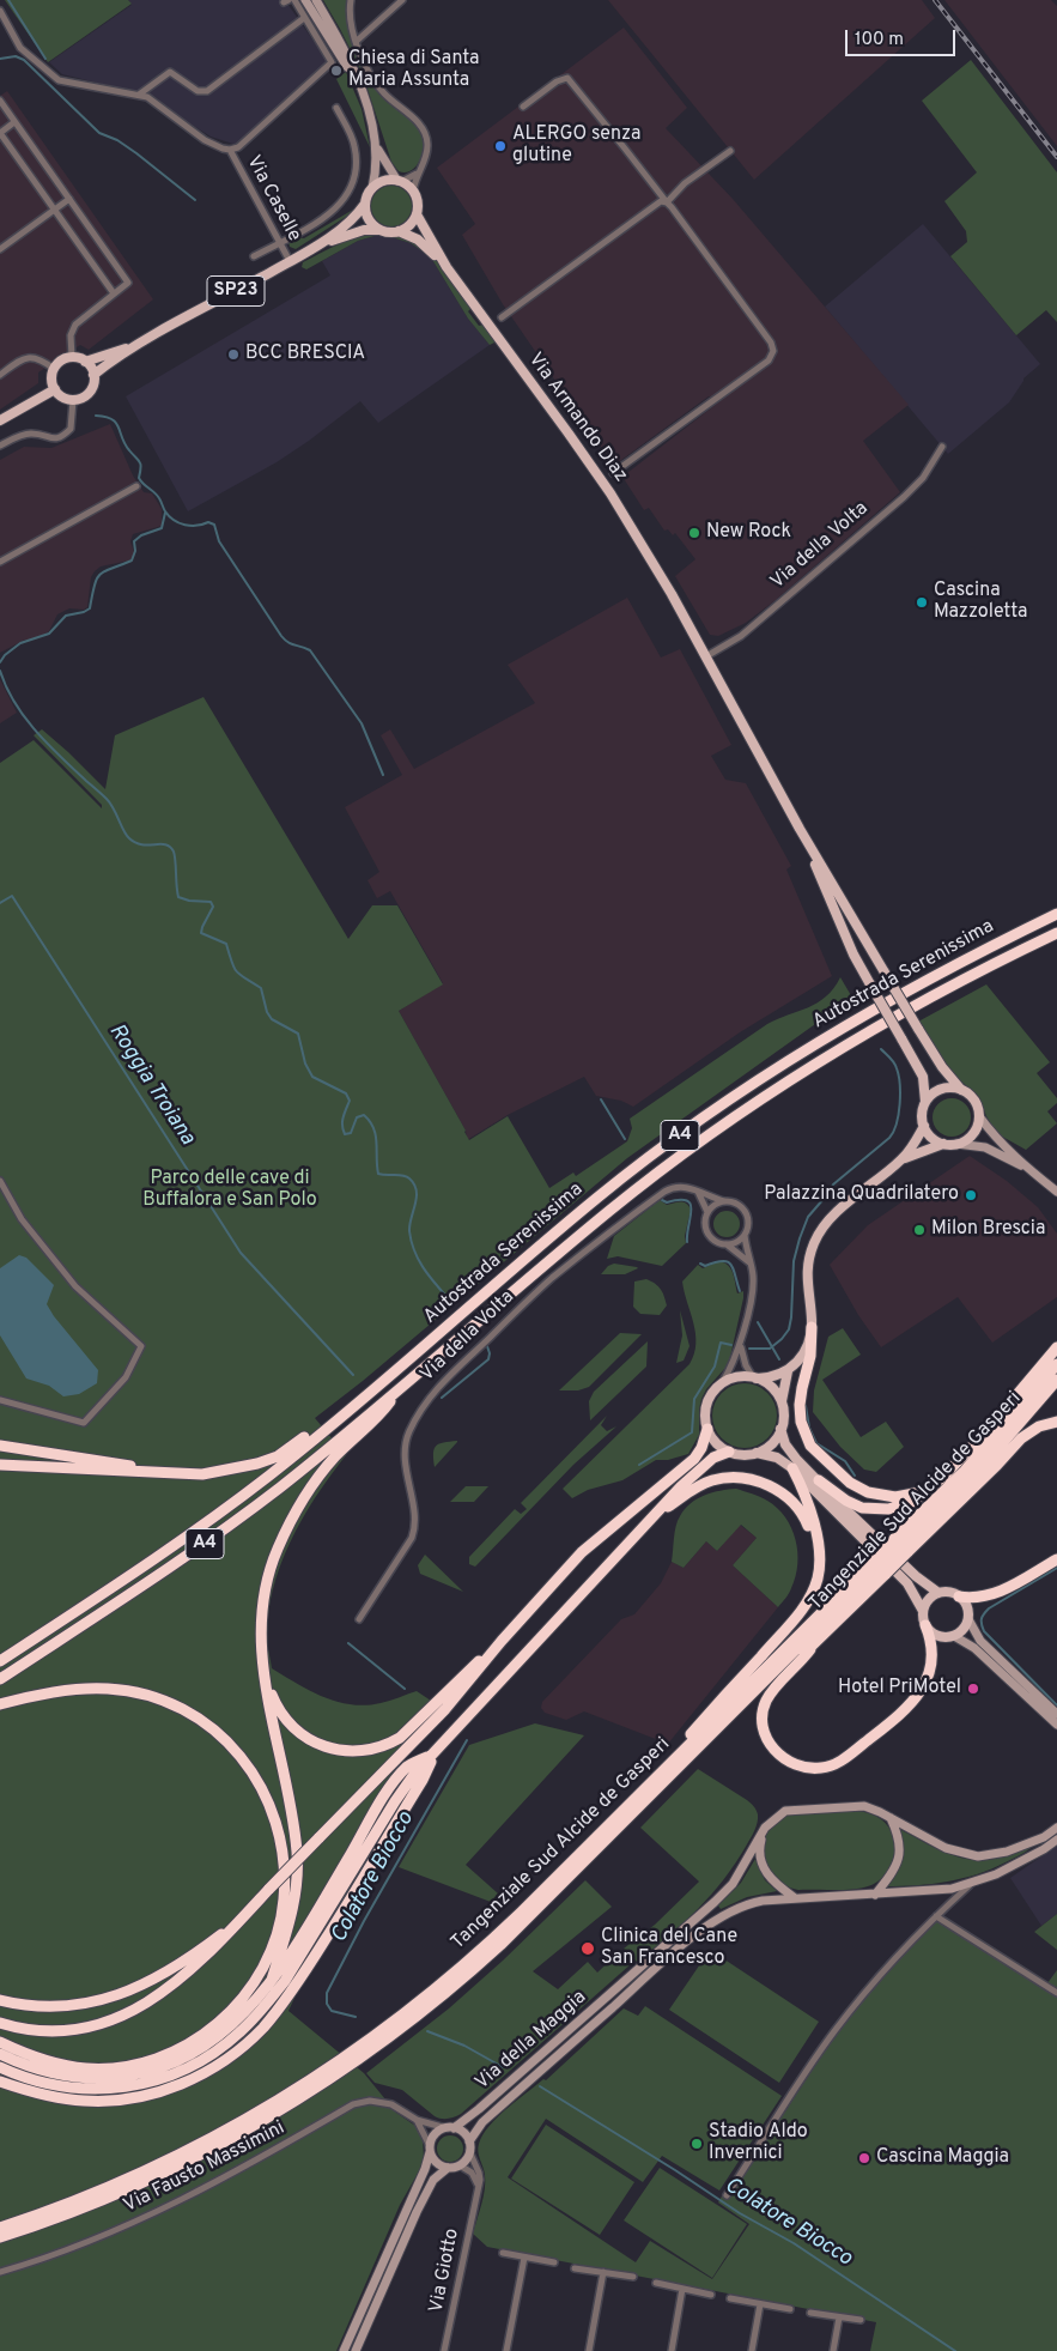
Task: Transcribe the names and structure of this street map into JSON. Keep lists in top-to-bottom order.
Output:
{
  "streets": {
    "highway": ["Autostrada Serenissima", "A4", "Tangenziale Sud Alcide de Gasperi"],
    "main road": ["SP23", "Via Armando Diaz"],
    "street": [
      "Via Caselle",
      "Via della Volta",
      "Via della Maggia",
      "Via Fausto Massimini",
      "Via Giotto"
    ]
  },
  "crossings": [
    ["Via Caselle", "SP23"],
    ["SP23", "Via Armando Diaz"],
    ["Via Armando Diaz", "Via della Volta"],
    ["Via della Maggia", "Via Fausto Massimini"],
    ["Via della Maggia", "Via Giotto"],
    ["Via Fausto Massimini", "Via Giotto"]
  ],
  "water": ["Roggia Troiana", "Colatore Biocco"],
  "parks": ["Parco delle cave di Buffalora e San Polo"],
  "places": [
    "Chiesa di Santa Maria Assunta",
    "ALERGO senza glutine",
    "BCC BRESCIA",
    "New Rock",
    "Cascina Mazzoletta",
    "Palazzina Quadrilatero",
    "Milon Brescia",
    "Hotel PriMotel",
    "Clinica del Cane San Francesco",
    "Stadio Aldo Invernici",
    "Cascina Maggia"
  ],
  "scale_bar": "100 m"
}
